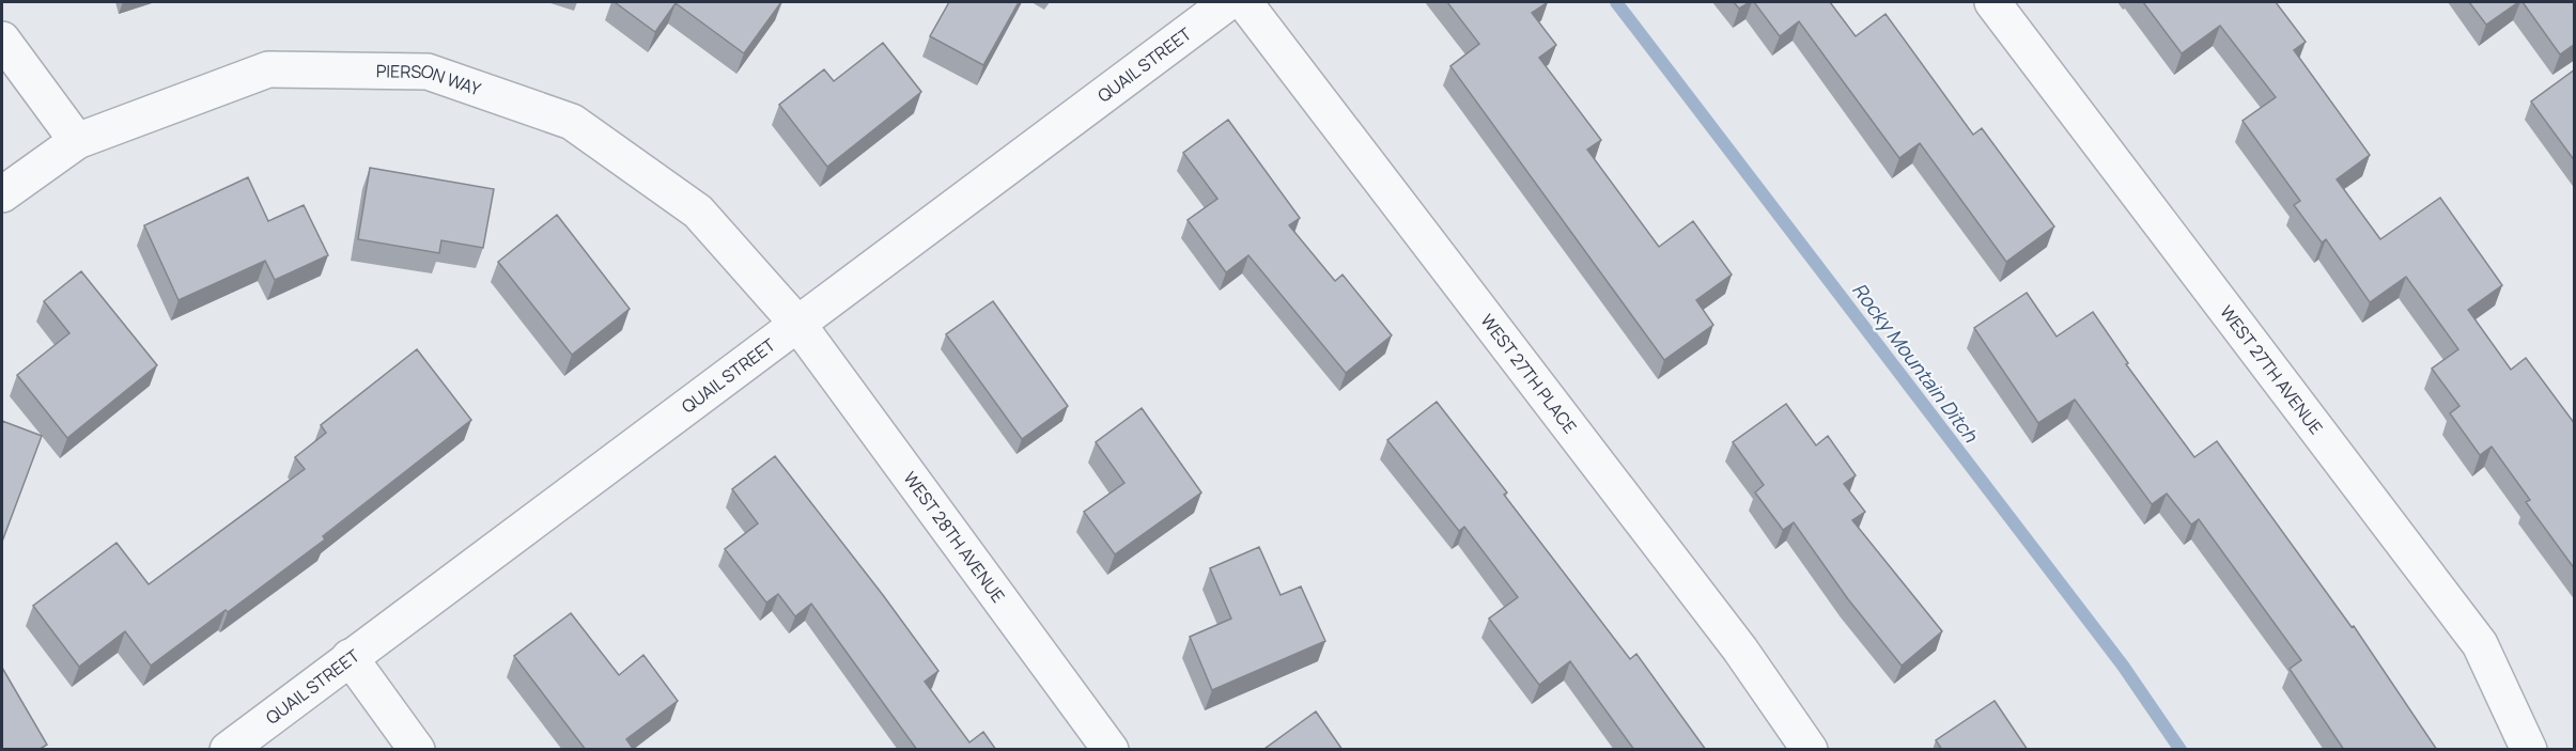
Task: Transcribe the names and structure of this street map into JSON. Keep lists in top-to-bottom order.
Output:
{
  "streets": {
    "street": [
      "QUAIL STREET",
      "PIERSON WAY",
      "WEST 27TH AVENUE",
      "WEST 27TH PLACE",
      "WEST 28TH AVENUE"
    ]
  },
  "crossings": [
    ["QUAIL STREET", "PIERSON WAY"],
    ["QUAIL STREET", "WEST 28TH AVENUE"],
    ["PIERSON WAY", "WEST 28TH AVENUE"]
  ],
  "water": ["Rocky Mountain Ditch"]
}
